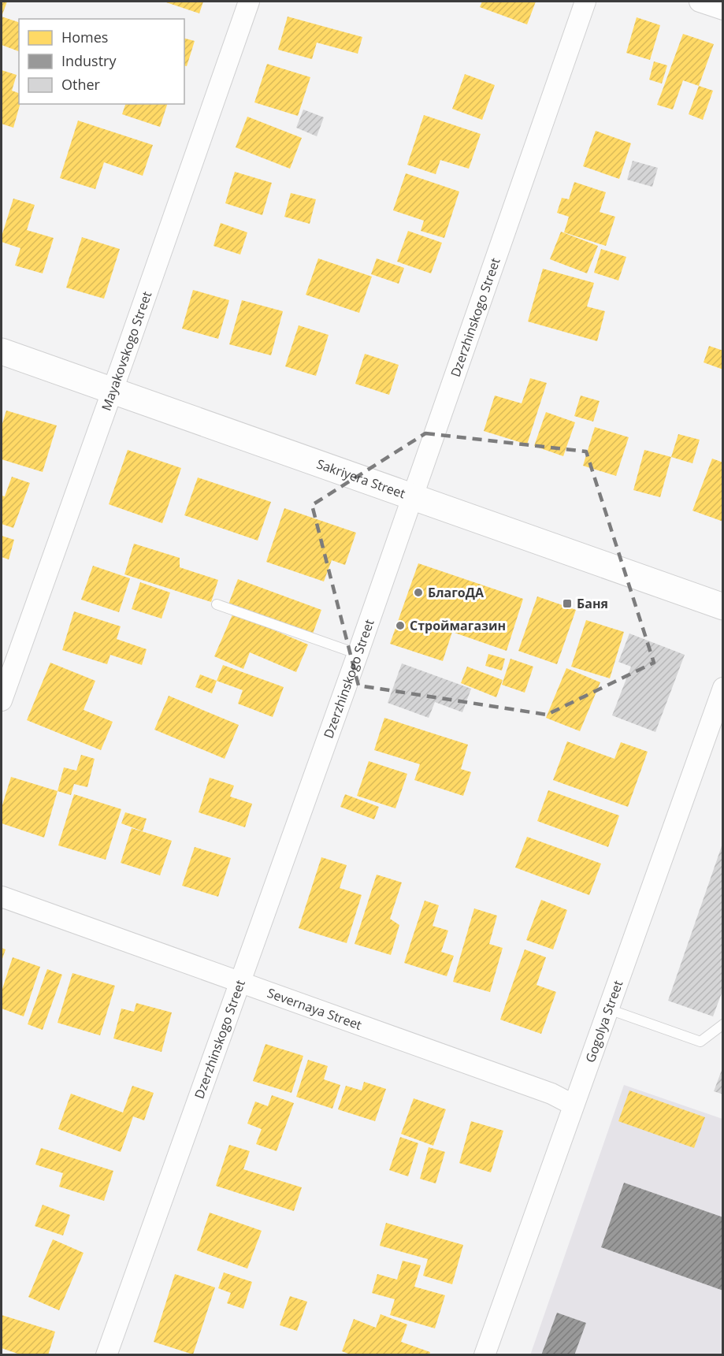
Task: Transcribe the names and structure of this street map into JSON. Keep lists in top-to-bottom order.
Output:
{
  "streets": {
    "street": [
      "Dzerzhinskogo Street",
      "Mayakovskogo Street",
      "Sakriyera Street",
      "Severnaya Street",
      "Gogolya Street"
    ]
  },
  "crossings": [
    ["Dzerzhinskogo Street", "Sakriyera Street"],
    ["Dzerzhinskogo Street", "Severnaya Street"],
    ["Mayakovskogo Street", "Sakriyera Street"],
    ["Severnaya Street", "Gogolya Street"]
  ],
  "places": {
    "other": ["БлагоДА", "Строймагазин"],
    "transit": ["Баня"]
  },
  "legend": ["Homes", "Industry", "Other"]
}
